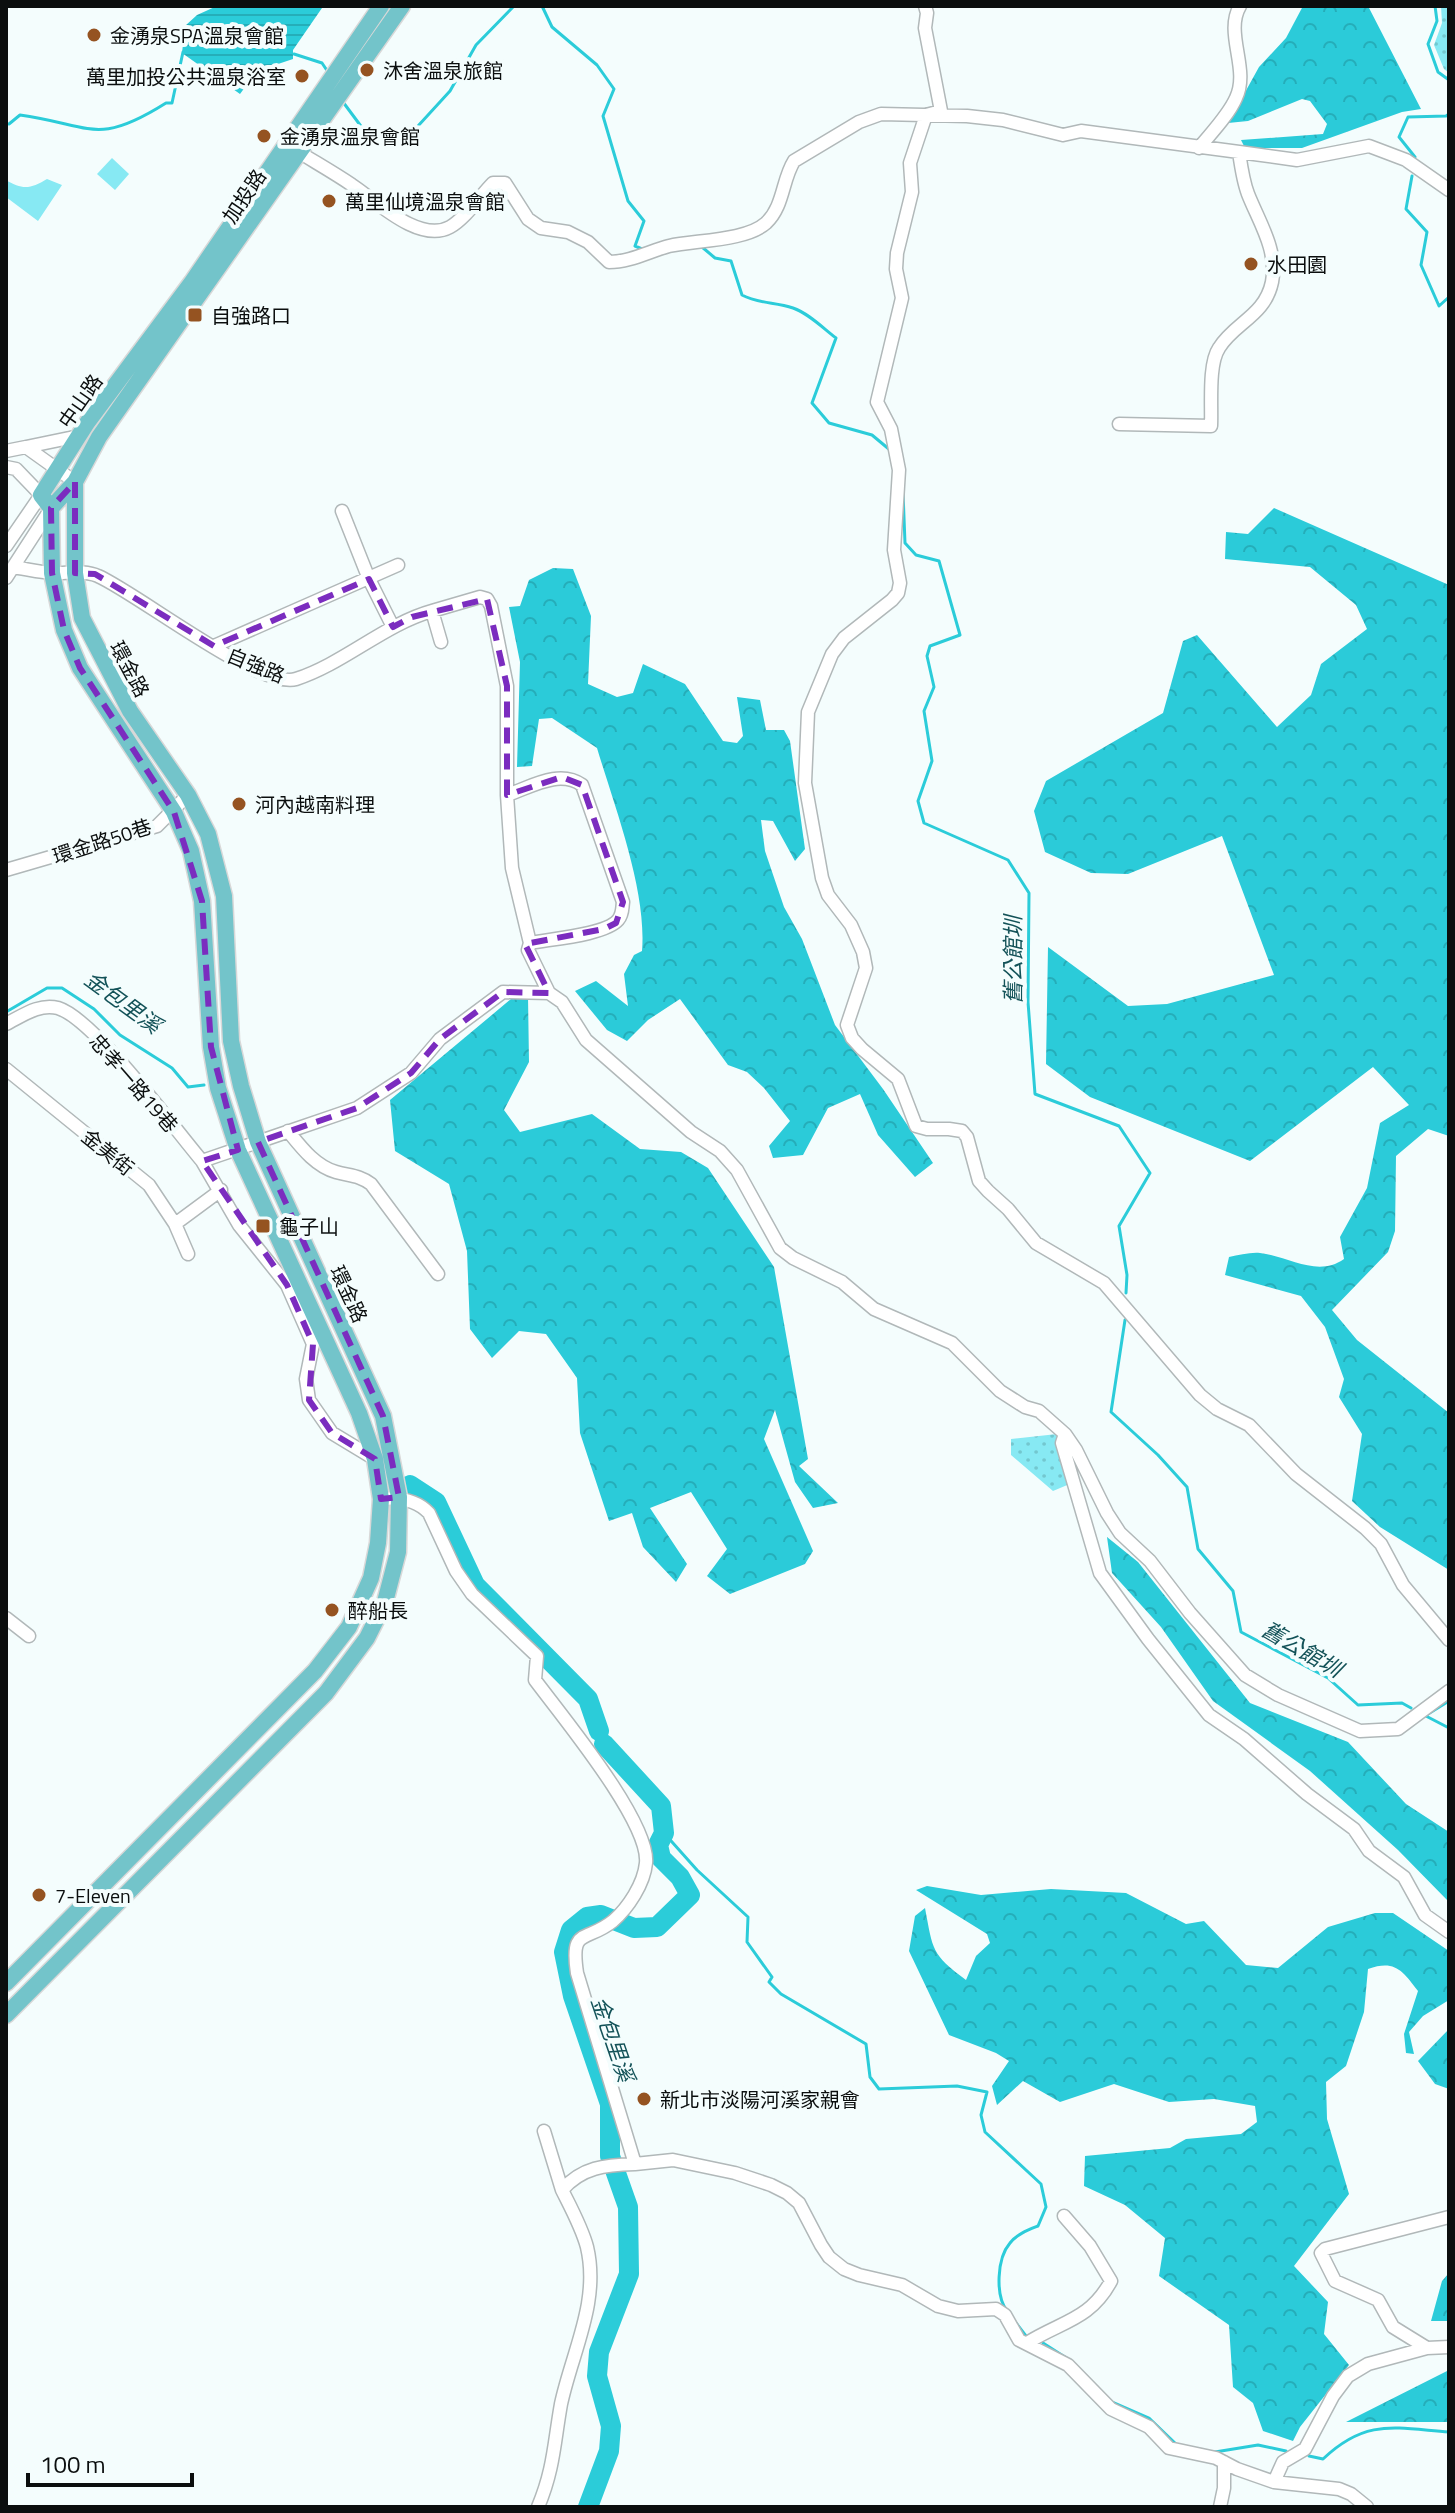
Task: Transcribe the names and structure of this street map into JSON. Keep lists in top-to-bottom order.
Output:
{
  "streets": {
    "main road": ["加投路", "中山路", "環金路"],
    "street": [
      "自強路",
      "環金路50巷",
      "忠孝一路19巷",
      "金美街"
    ]
  },
  "crossings": [
    ["加投路", "中山路"],
    ["中山路", "自強路"],
    ["中山路", "環金路"],
    ["自強路", "環金路"],
    ["環金路", "環金路50巷"],
    ["環金路", "忠孝一路19巷"]
  ],
  "water": ["舊公館圳", "金包里溪"],
  "places": {
    "other": [
      "金湧泉SPA溫泉會館",
      "沐舍溫泉旅館",
      "萬里加投公共溫泉浴室",
      "金湧泉溫泉會館",
      "萬里仙境溫泉會館",
      "水田園",
      "河內越南料理",
      "醉船長",
      "7-Eleven",
      "新北市淡陽河溪家親會"
    ],
    "transit": ["自強路口", "龜子山"]
  },
  "scale_bar": "100 m"
}
